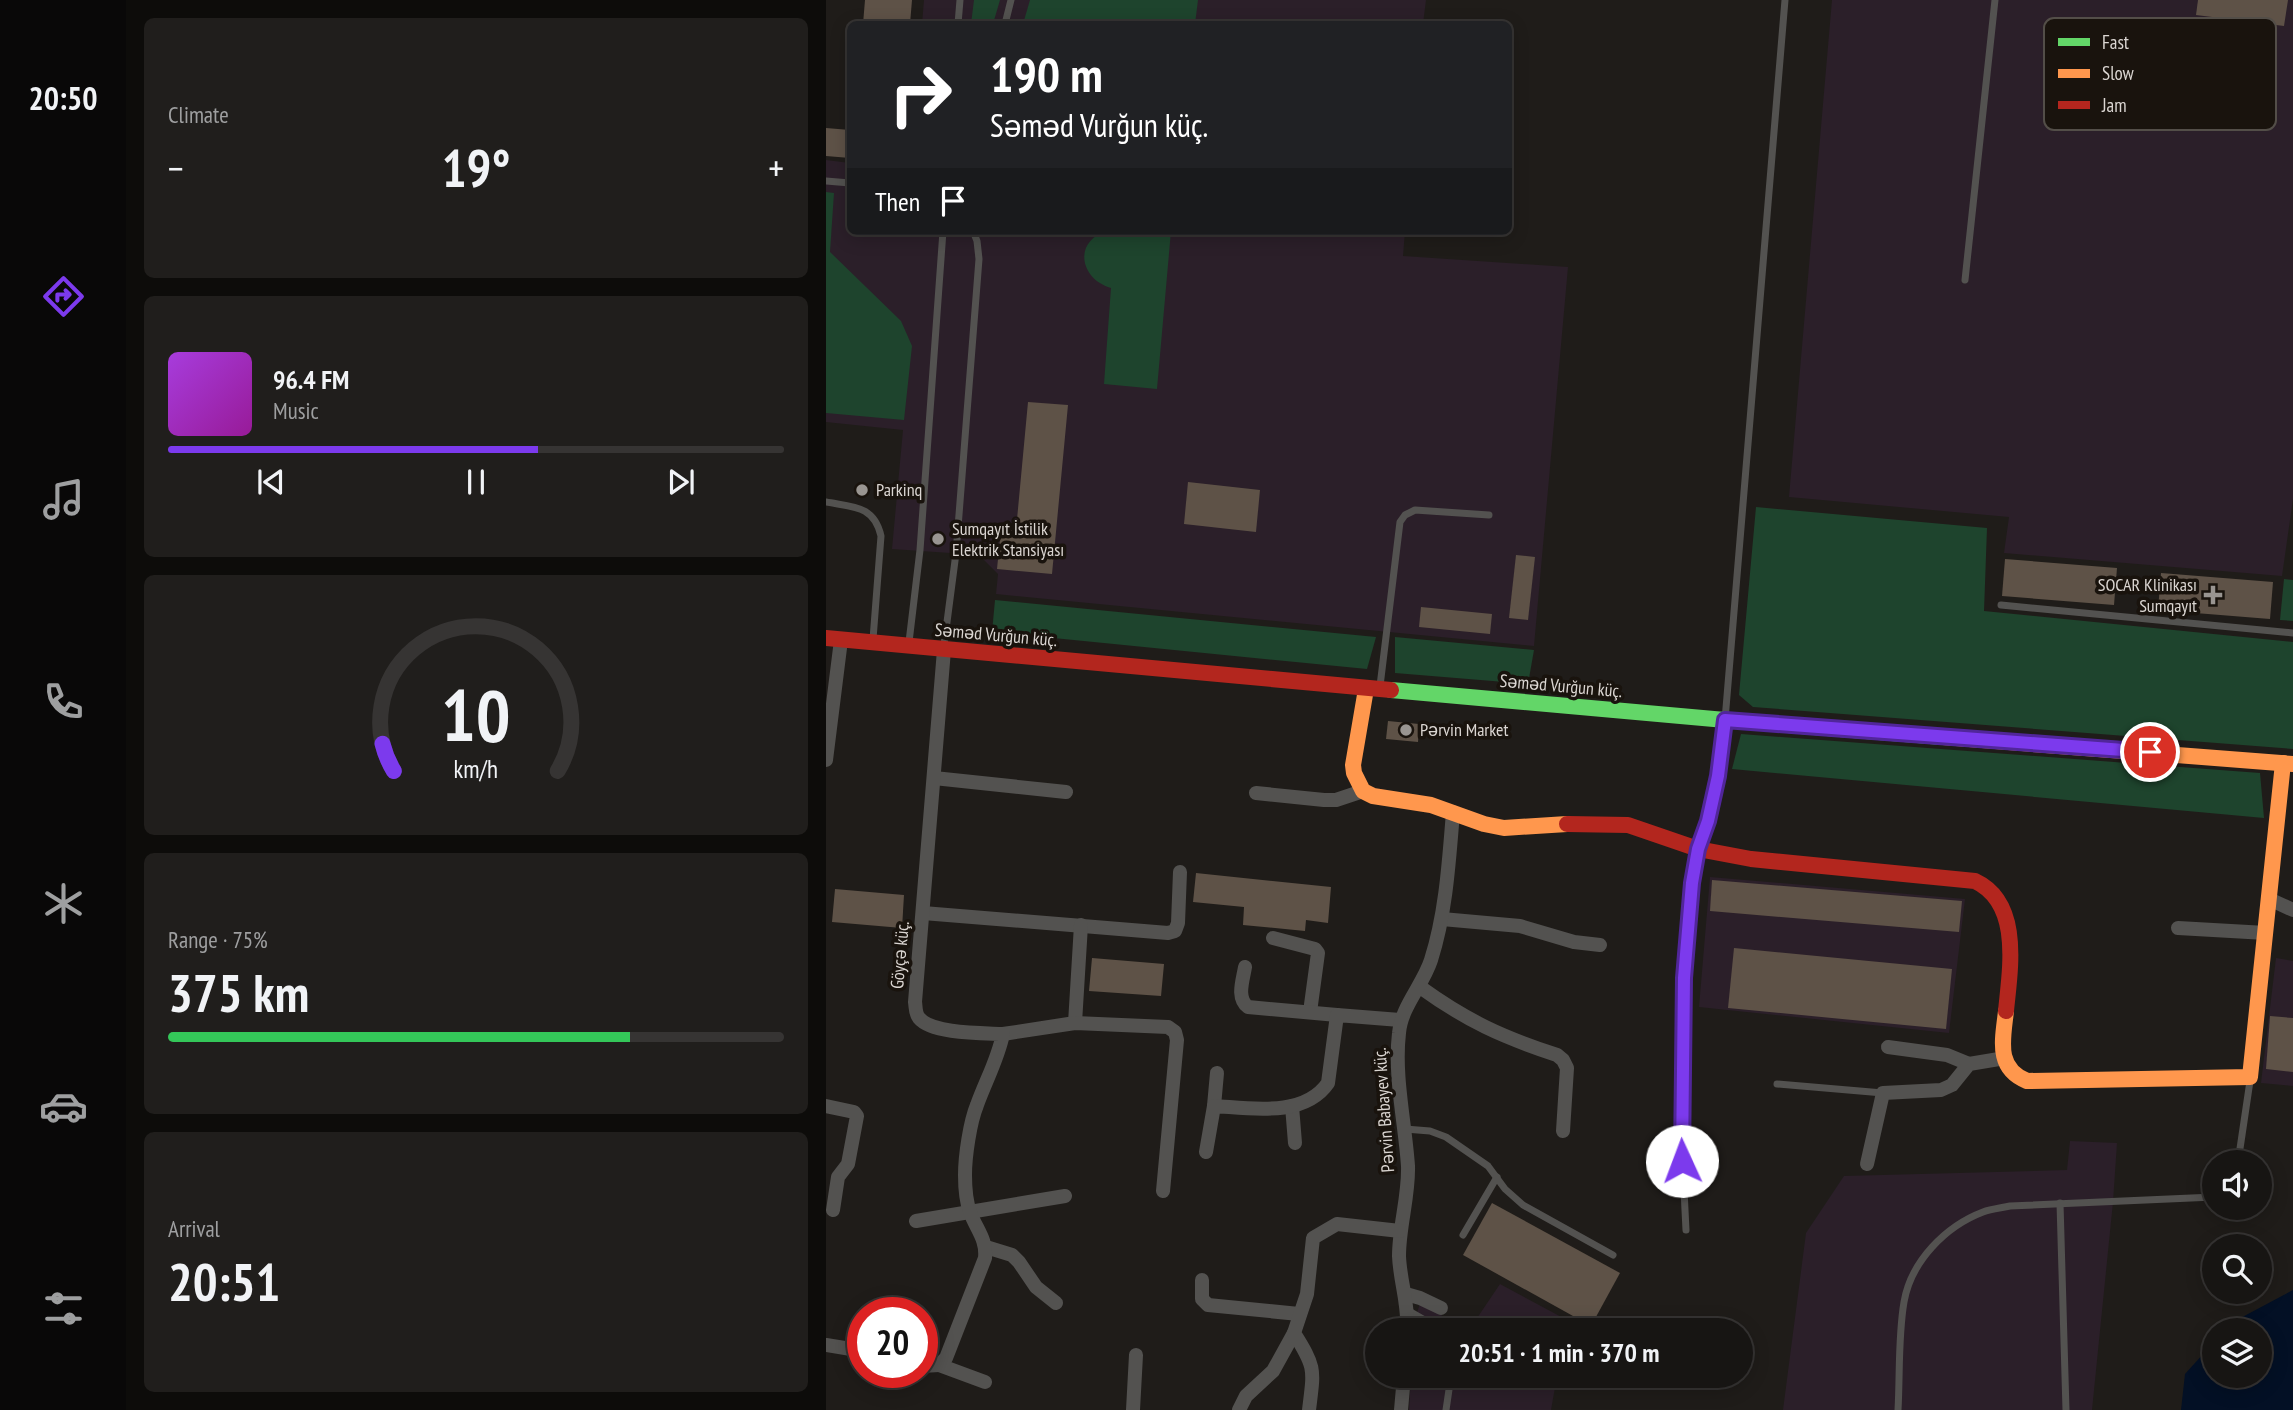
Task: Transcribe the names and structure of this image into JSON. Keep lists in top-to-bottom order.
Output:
{
  "streets": {
    "street": ["Səməd Vurğun küç.", "Göyçə küç.", "Pərvin Babayev küç."]
  },
  "crossings": [
    ["Səməd Vurğun küç.", "Göyçə küç."]
  ],
  "places": {
    "other": ["Parkinq", "Sumqayıt İstilik Elektrik Stansiyası", "Pərvin Market"],
    "health": ["SOCAR Klinikası Sumqayıt"]
  },
  "legend": ["Fast", "Slow", "Jam"],
  "page": {
    "tabs": "20:50",
    "tile": [
      "Climate",
      ["Range · 75%", "375 km"],
      ["Arrival", "20:51"]
    ],
    "turn": ["190 m", "Səməd Vurğun küç."],
    "heat": ["−", "19°", "+"],
    "then": "Then",
    "song": ["96.4 FM", "Music"],
    "limit": "20",
    "trip": "20:51 · 1 min · 370 m",
    "gauge": ["10", "km/h"]
  }
}
